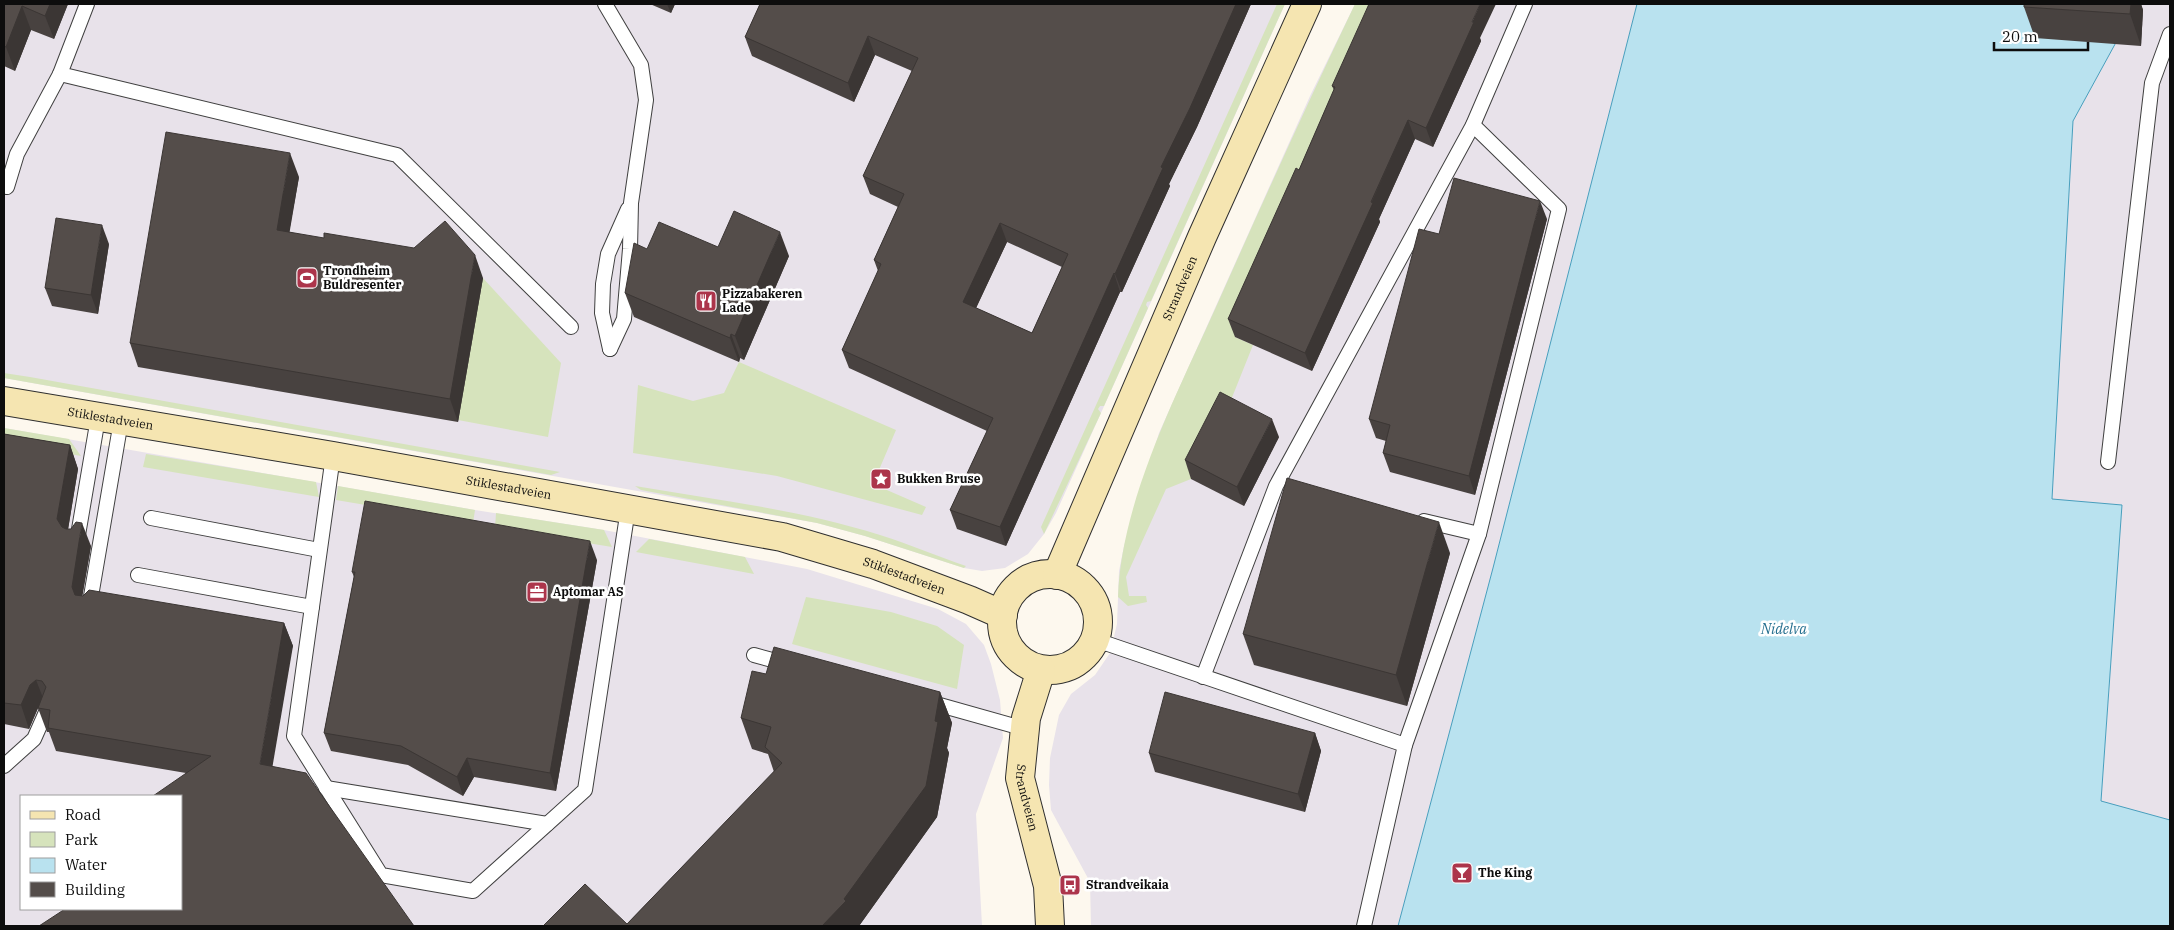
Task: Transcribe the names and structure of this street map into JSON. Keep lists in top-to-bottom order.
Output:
{
  "streets": {
    "main road": ["Strandveien", "Stiklestadveien"]
  },
  "crossings": [
    ["Strandveien", "Stiklestadveien"]
  ],
  "water": ["Nidelva"],
  "places": {
    "sports": ["Trondheim Buldresenter"],
    "restaurant": ["Pizzabakeren Lade"],
    "place": ["Bukken Bruse"],
    "office": ["Aptomar AS"],
    "bar": ["The King"],
    "bus stop": ["Strandveikaia"]
  },
  "legend": [
    "Road",
    "Park",
    "Water",
    "Building"
  ],
  "scale_bar": "20 m"
}
